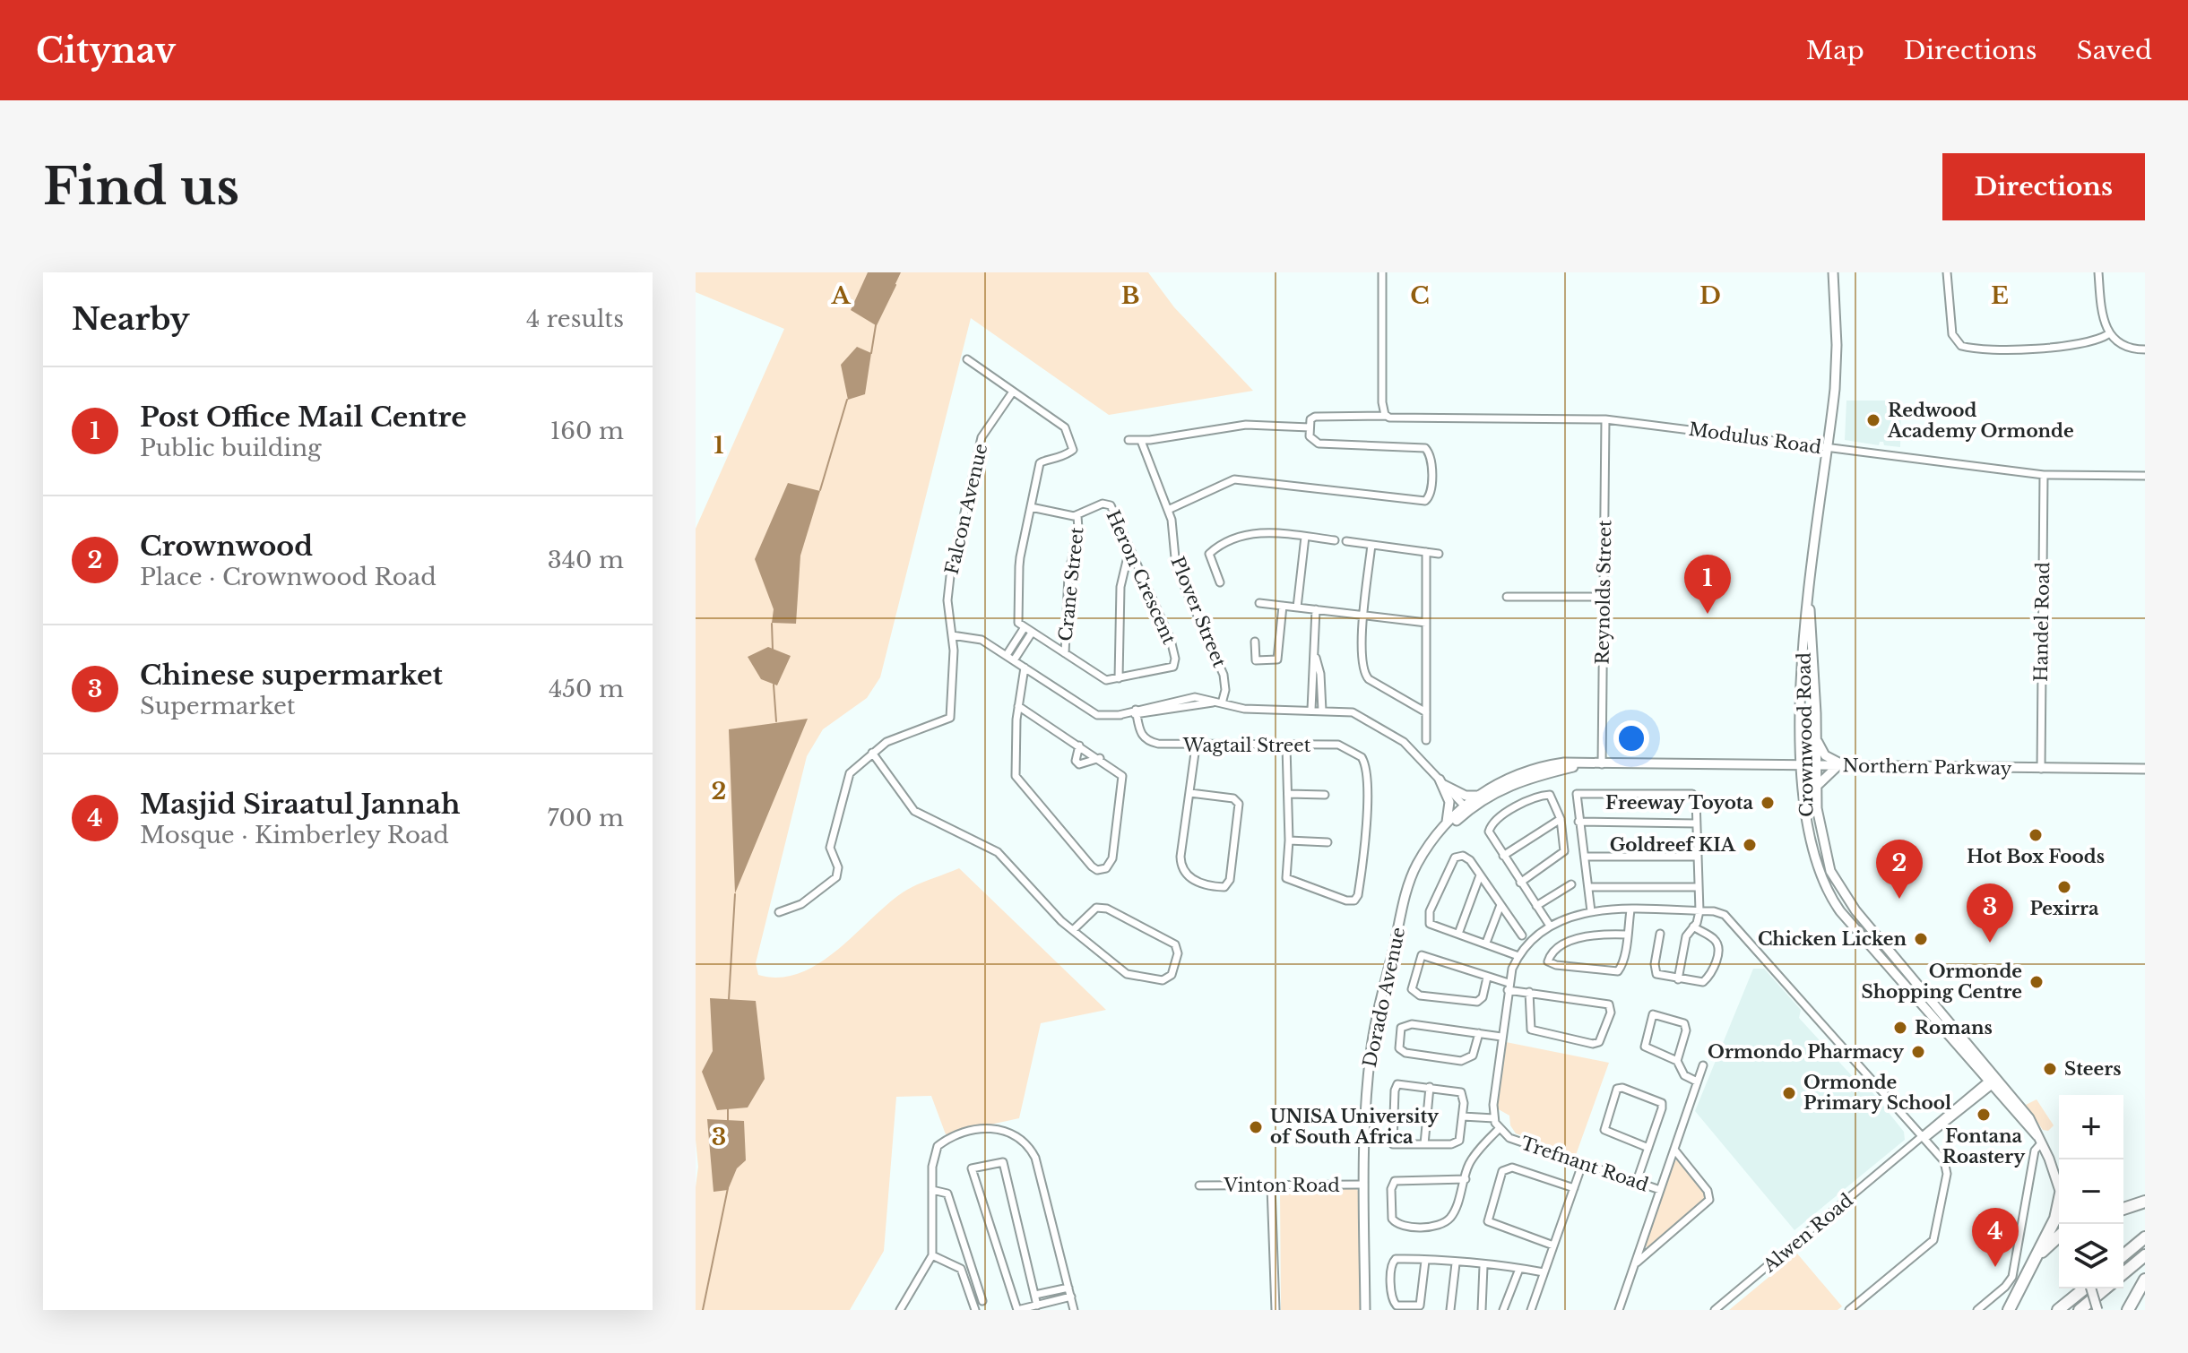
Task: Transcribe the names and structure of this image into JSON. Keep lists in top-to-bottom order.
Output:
{
  "streets": {
    "main road": ["Crownwood Road", "Northern Parkway", "Dorado Avenue"],
    "street": [
      "Modulus Road",
      "Falcon Avenue",
      "Heron Crescent",
      "Crane Street",
      "Reynolds Street",
      "Plover Street",
      "Handel Road",
      "Wagtail Street",
      "Trefnant Road",
      "Vinton Road",
      "Alwen Road"
    ]
  },
  "crossings": [
    ["Modulus Road", "Reynolds Street"],
    ["Modulus Road", "Handel Road"],
    ["Modulus Road", "Crownwood Road"],
    ["Heron Crescent", "Crane Street"],
    ["Reynolds Street", "Northern Parkway"],
    ["Handel Road", "Northern Parkway"],
    ["Crownwood Road", "Northern Parkway"],
    ["Crownwood Road", "Alwen Road"],
    ["Northern Parkway", "Dorado Avenue"],
    ["Dorado Avenue", "Vinton Road"],
    ["Trefnant Road", "Alwen Road"]
  ],
  "places": [
    "Redwood Academy Ormonde",
    "Freeway Toyota",
    "Hot Box Foods",
    "Goldreef KIA",
    "Pexirra",
    "Chicken Licken",
    "Ormonde Shopping Centre",
    "Romans",
    "Ormondo Pharmacy",
    "Steers",
    "Ormonde Primary School",
    "Fontana Roastery",
    "UNISA University of South Africa"
  ],
  "page": {
    "header": "Citynav",
    "nav": ["Map", "Directions", "Saved"],
    "buttons": "Directions",
    "title": "Find us",
    "heading": ["Nearby", "4 results"],
    "list": [
      {
        "mark": "1",
        "name": "Post Office Mail Centre",
        "note": "Public building",
        "value": "160 m"
      },
      {
        "mark": "2",
        "name": "Crownwood",
        "note": "Place · Crownwood Road",
        "value": "340 m"
      },
      {
        "mark": "3",
        "name": "Chinese supermarket",
        "note": "Supermarket",
        "value": "450 m"
      },
      {
        "mark": "4",
        "name": "Masjid Siraatul Jannah",
        "note": "Mosque · Kimberley Road",
        "value": "700 m"
      }
    ],
    "pins": [
      "1",
      "2",
      "3",
      "4"
    ],
    "map_buttons": ["+", "−"]
  },
  "grid": {
    "columns": [
      "A",
      "B",
      "C",
      "D",
      "E"
    ],
    "rows": ["1", "2", "3"]
  }
}
